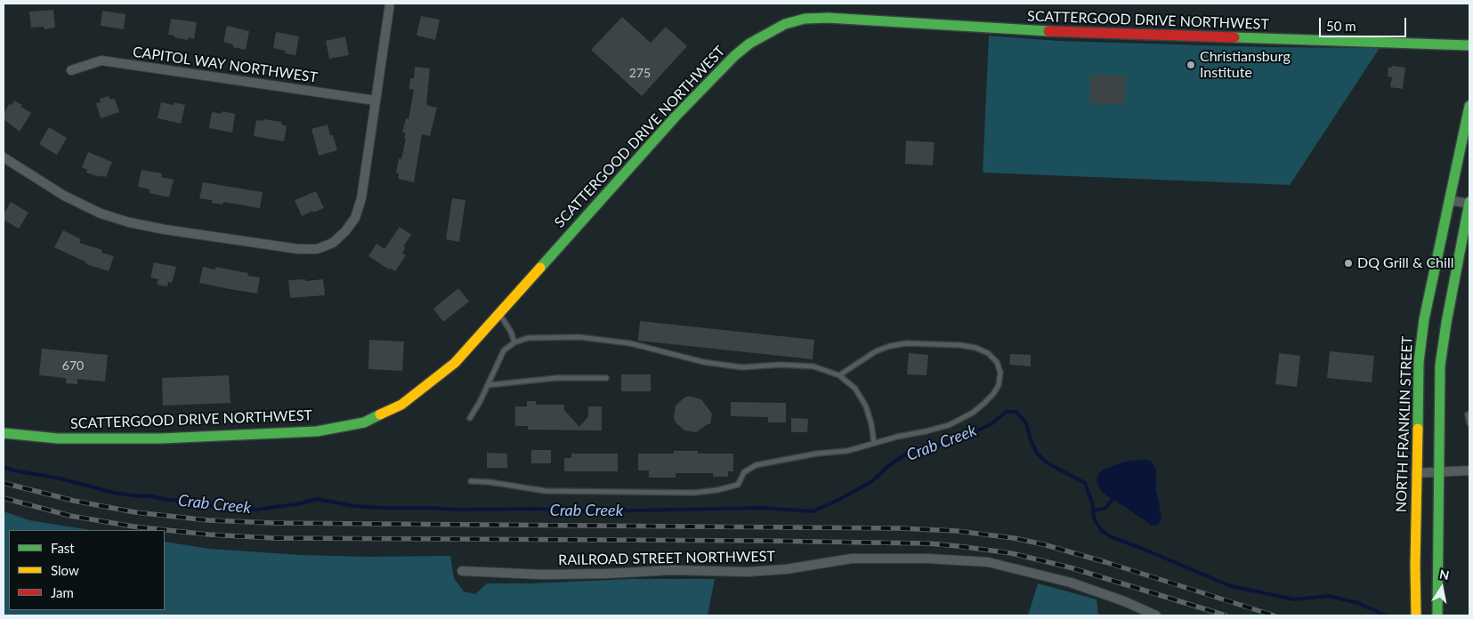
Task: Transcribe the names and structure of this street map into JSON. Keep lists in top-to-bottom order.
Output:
{
  "streets": {
    "street": [
      "SCATTERGOOD DRIVE NORTHWEST",
      "CAPITOL WAY NORTHWEST",
      "NORTH FRANKLIN STREET",
      "RAILROAD STREET NORTHWEST"
    ]
  },
  "water": ["Crab Creek"],
  "places": ["Christiansburg Institute", "DQ Grill & Chill"],
  "house_numbers": ["275", "670"],
  "legend": ["Fast", "Slow", "Jam"],
  "scale_bar": "50 m",
  "north": "top"
}
